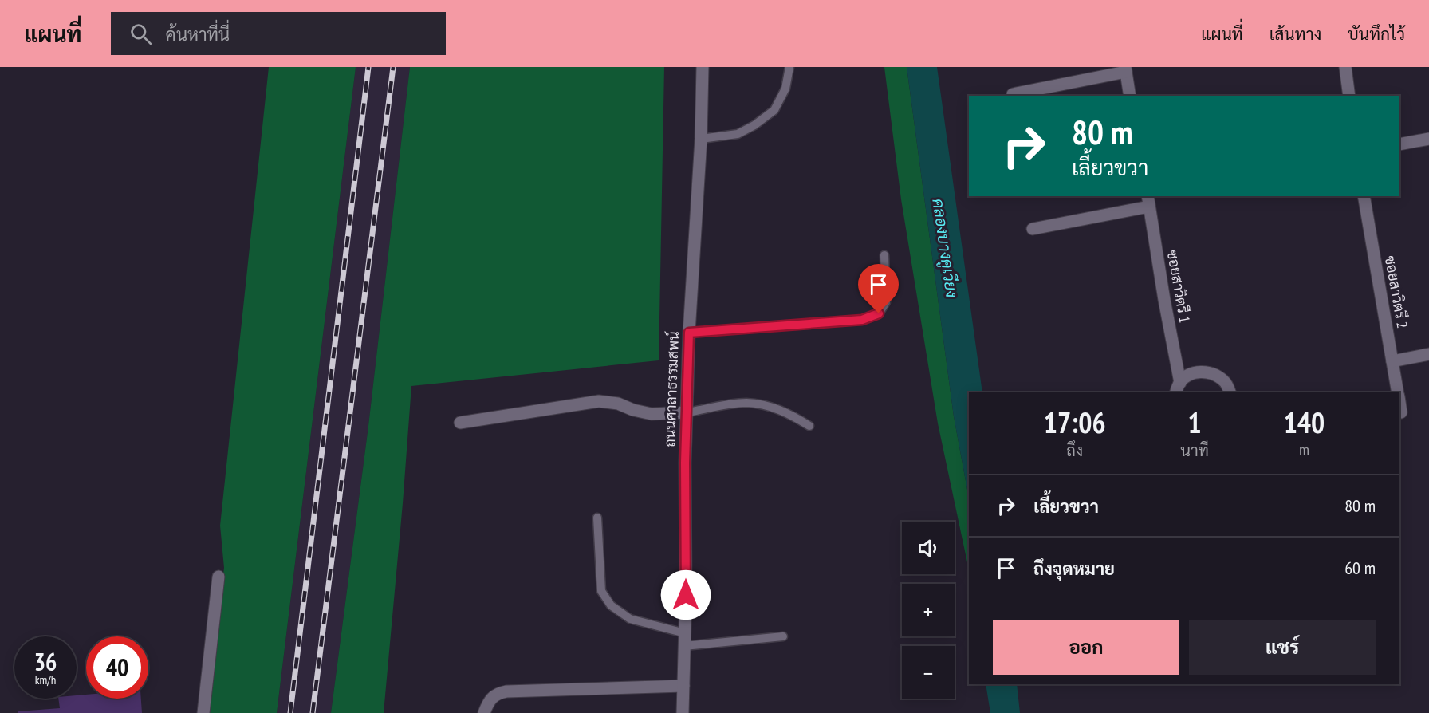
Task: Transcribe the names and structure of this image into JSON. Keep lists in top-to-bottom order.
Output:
{
  "streets": {
    "street": ["ซอยสาวิตรี 1", "ซอยสาวิตรี 2", "ถนนศาลาธรรมสพน์"]
  },
  "water": ["คลองบางคูเวียง"],
  "page": {
    "header": "แผนที่",
    "search": "ค้นหาที่นี่",
    "nav": ["แผนที่", "เส้นทาง", "บันทึกไว้"],
    "turn": ["80 m", "เลี้ยวขวา"],
    "eta": [
      "17:06",
      "ถึง",
      "1",
      "นาที",
      "140",
      "m"
    ],
    "list": [
      {
        "name": "เลี้ยวขวา",
        "value": "80 m"
      },
      {
        "name": "ถึงจุดหมาย",
        "value": "60 m"
      }
    ],
    "map_buttons": ["+", "−"],
    "buttons": ["ออก", "แชร์"],
    "speed": "36 km/h",
    "limit": "40"
  }
}
